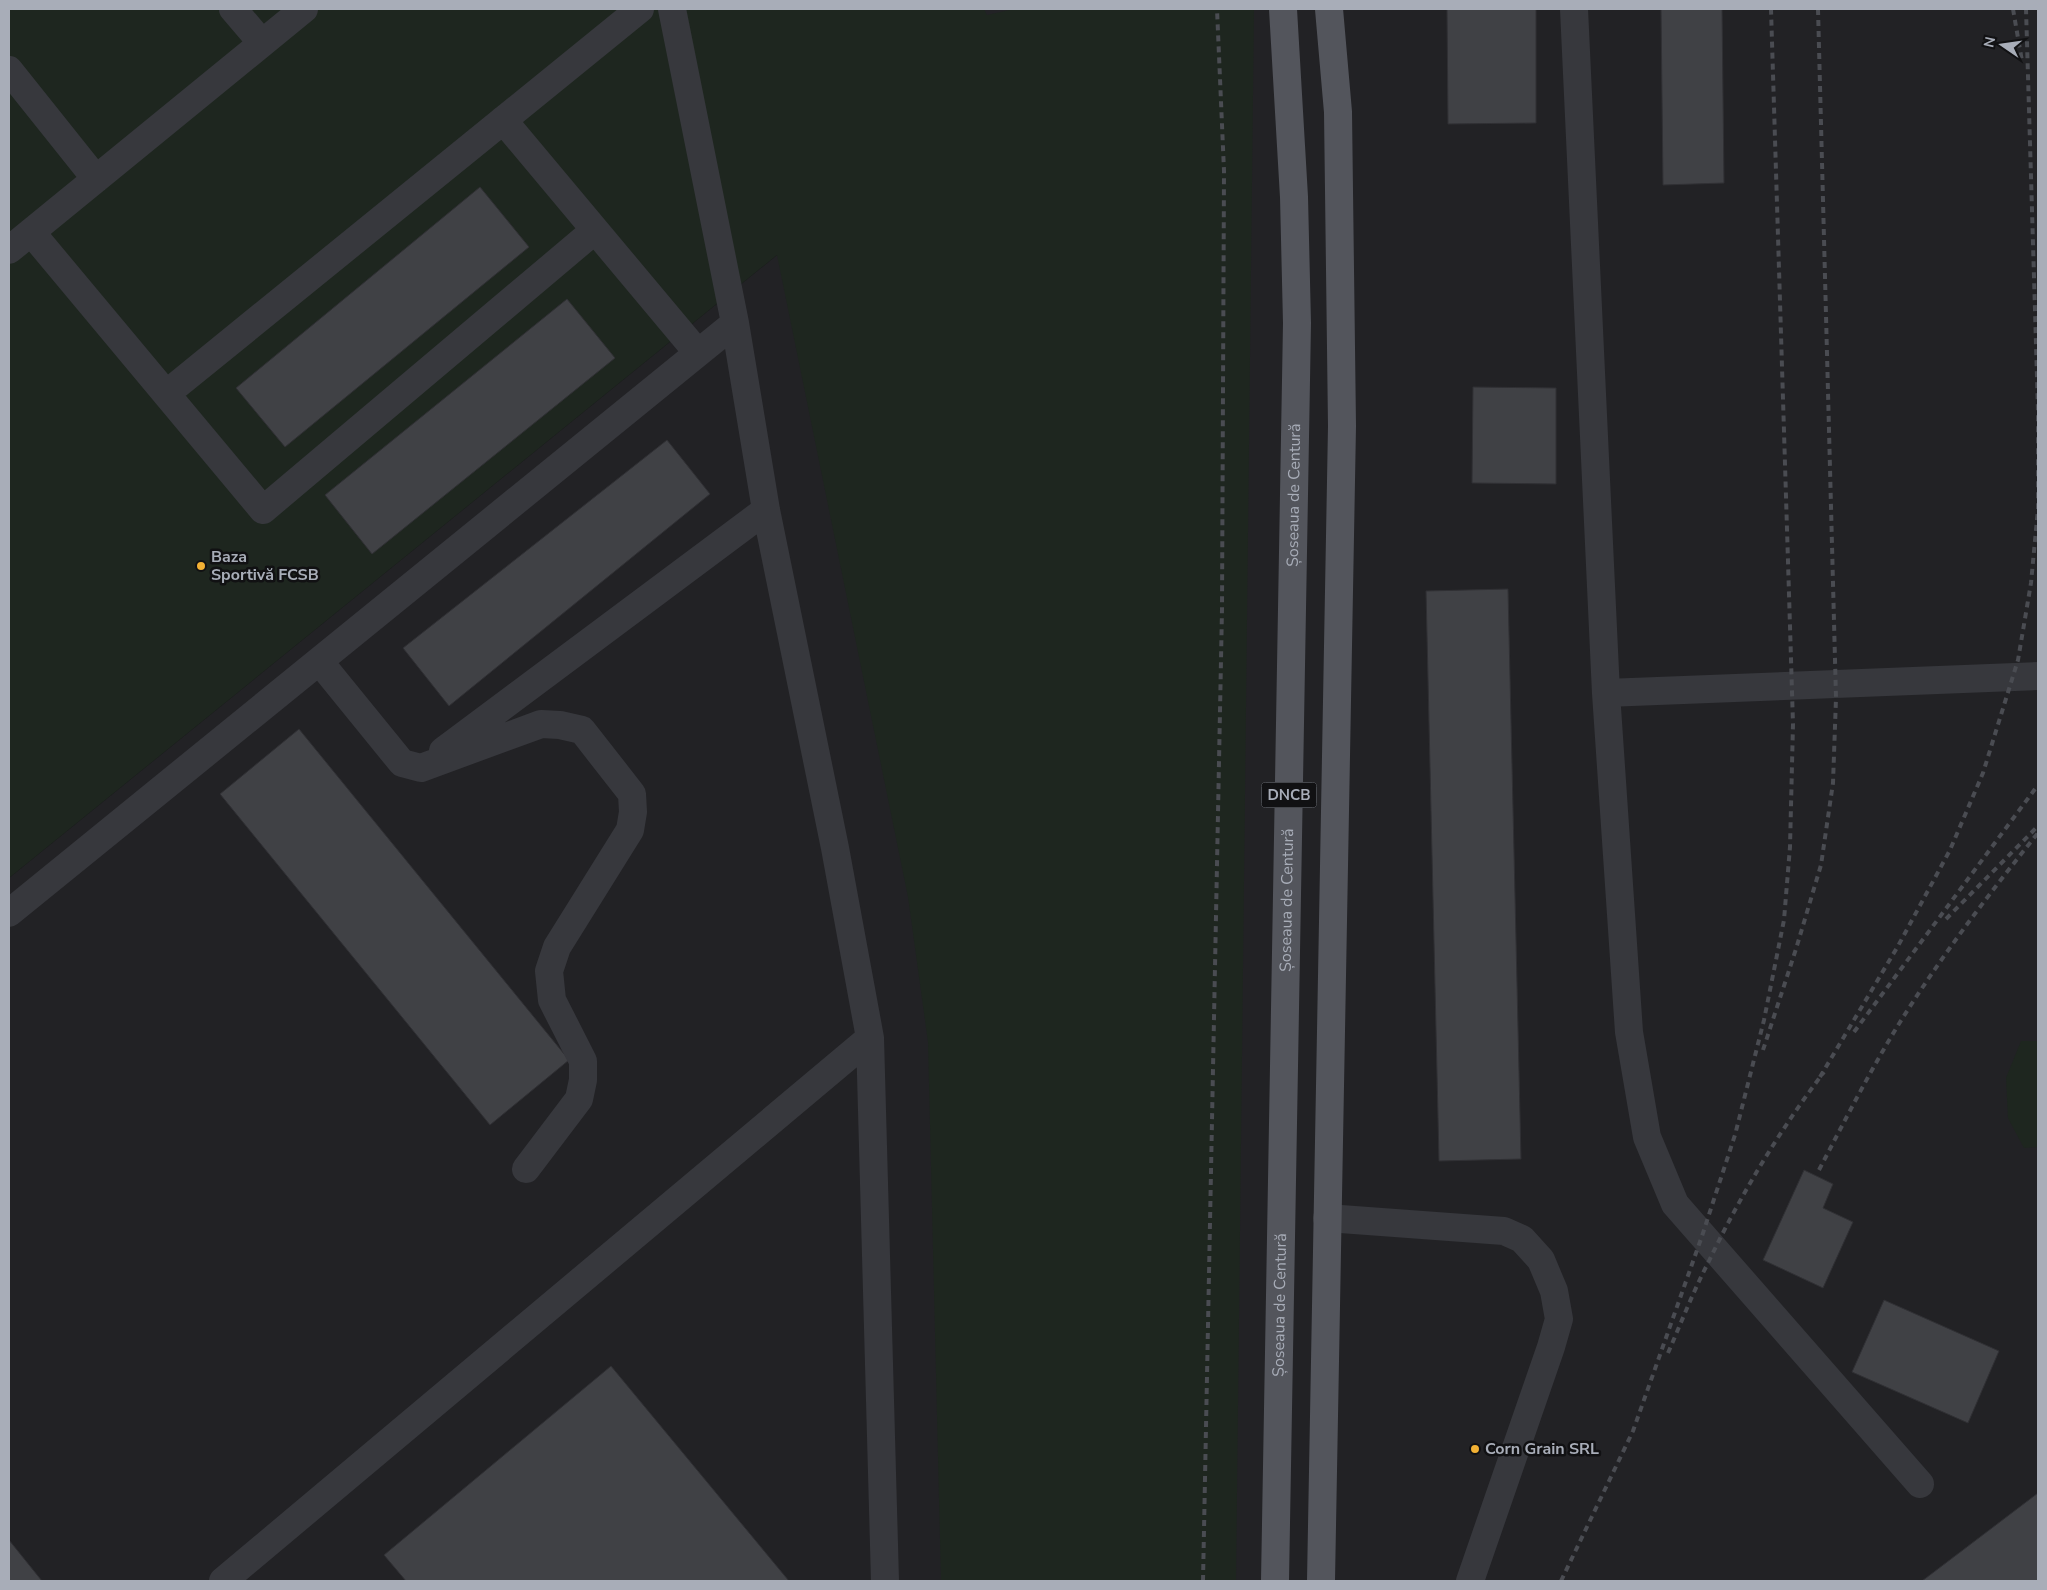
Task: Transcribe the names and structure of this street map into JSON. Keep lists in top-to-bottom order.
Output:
{
  "streets": {
    "main road": ["Șoseaua de Centură", "DNCB"]
  },
  "places": ["Baza Sportivă FCSB", "Corn Grain SRL"],
  "north": "left"
}
